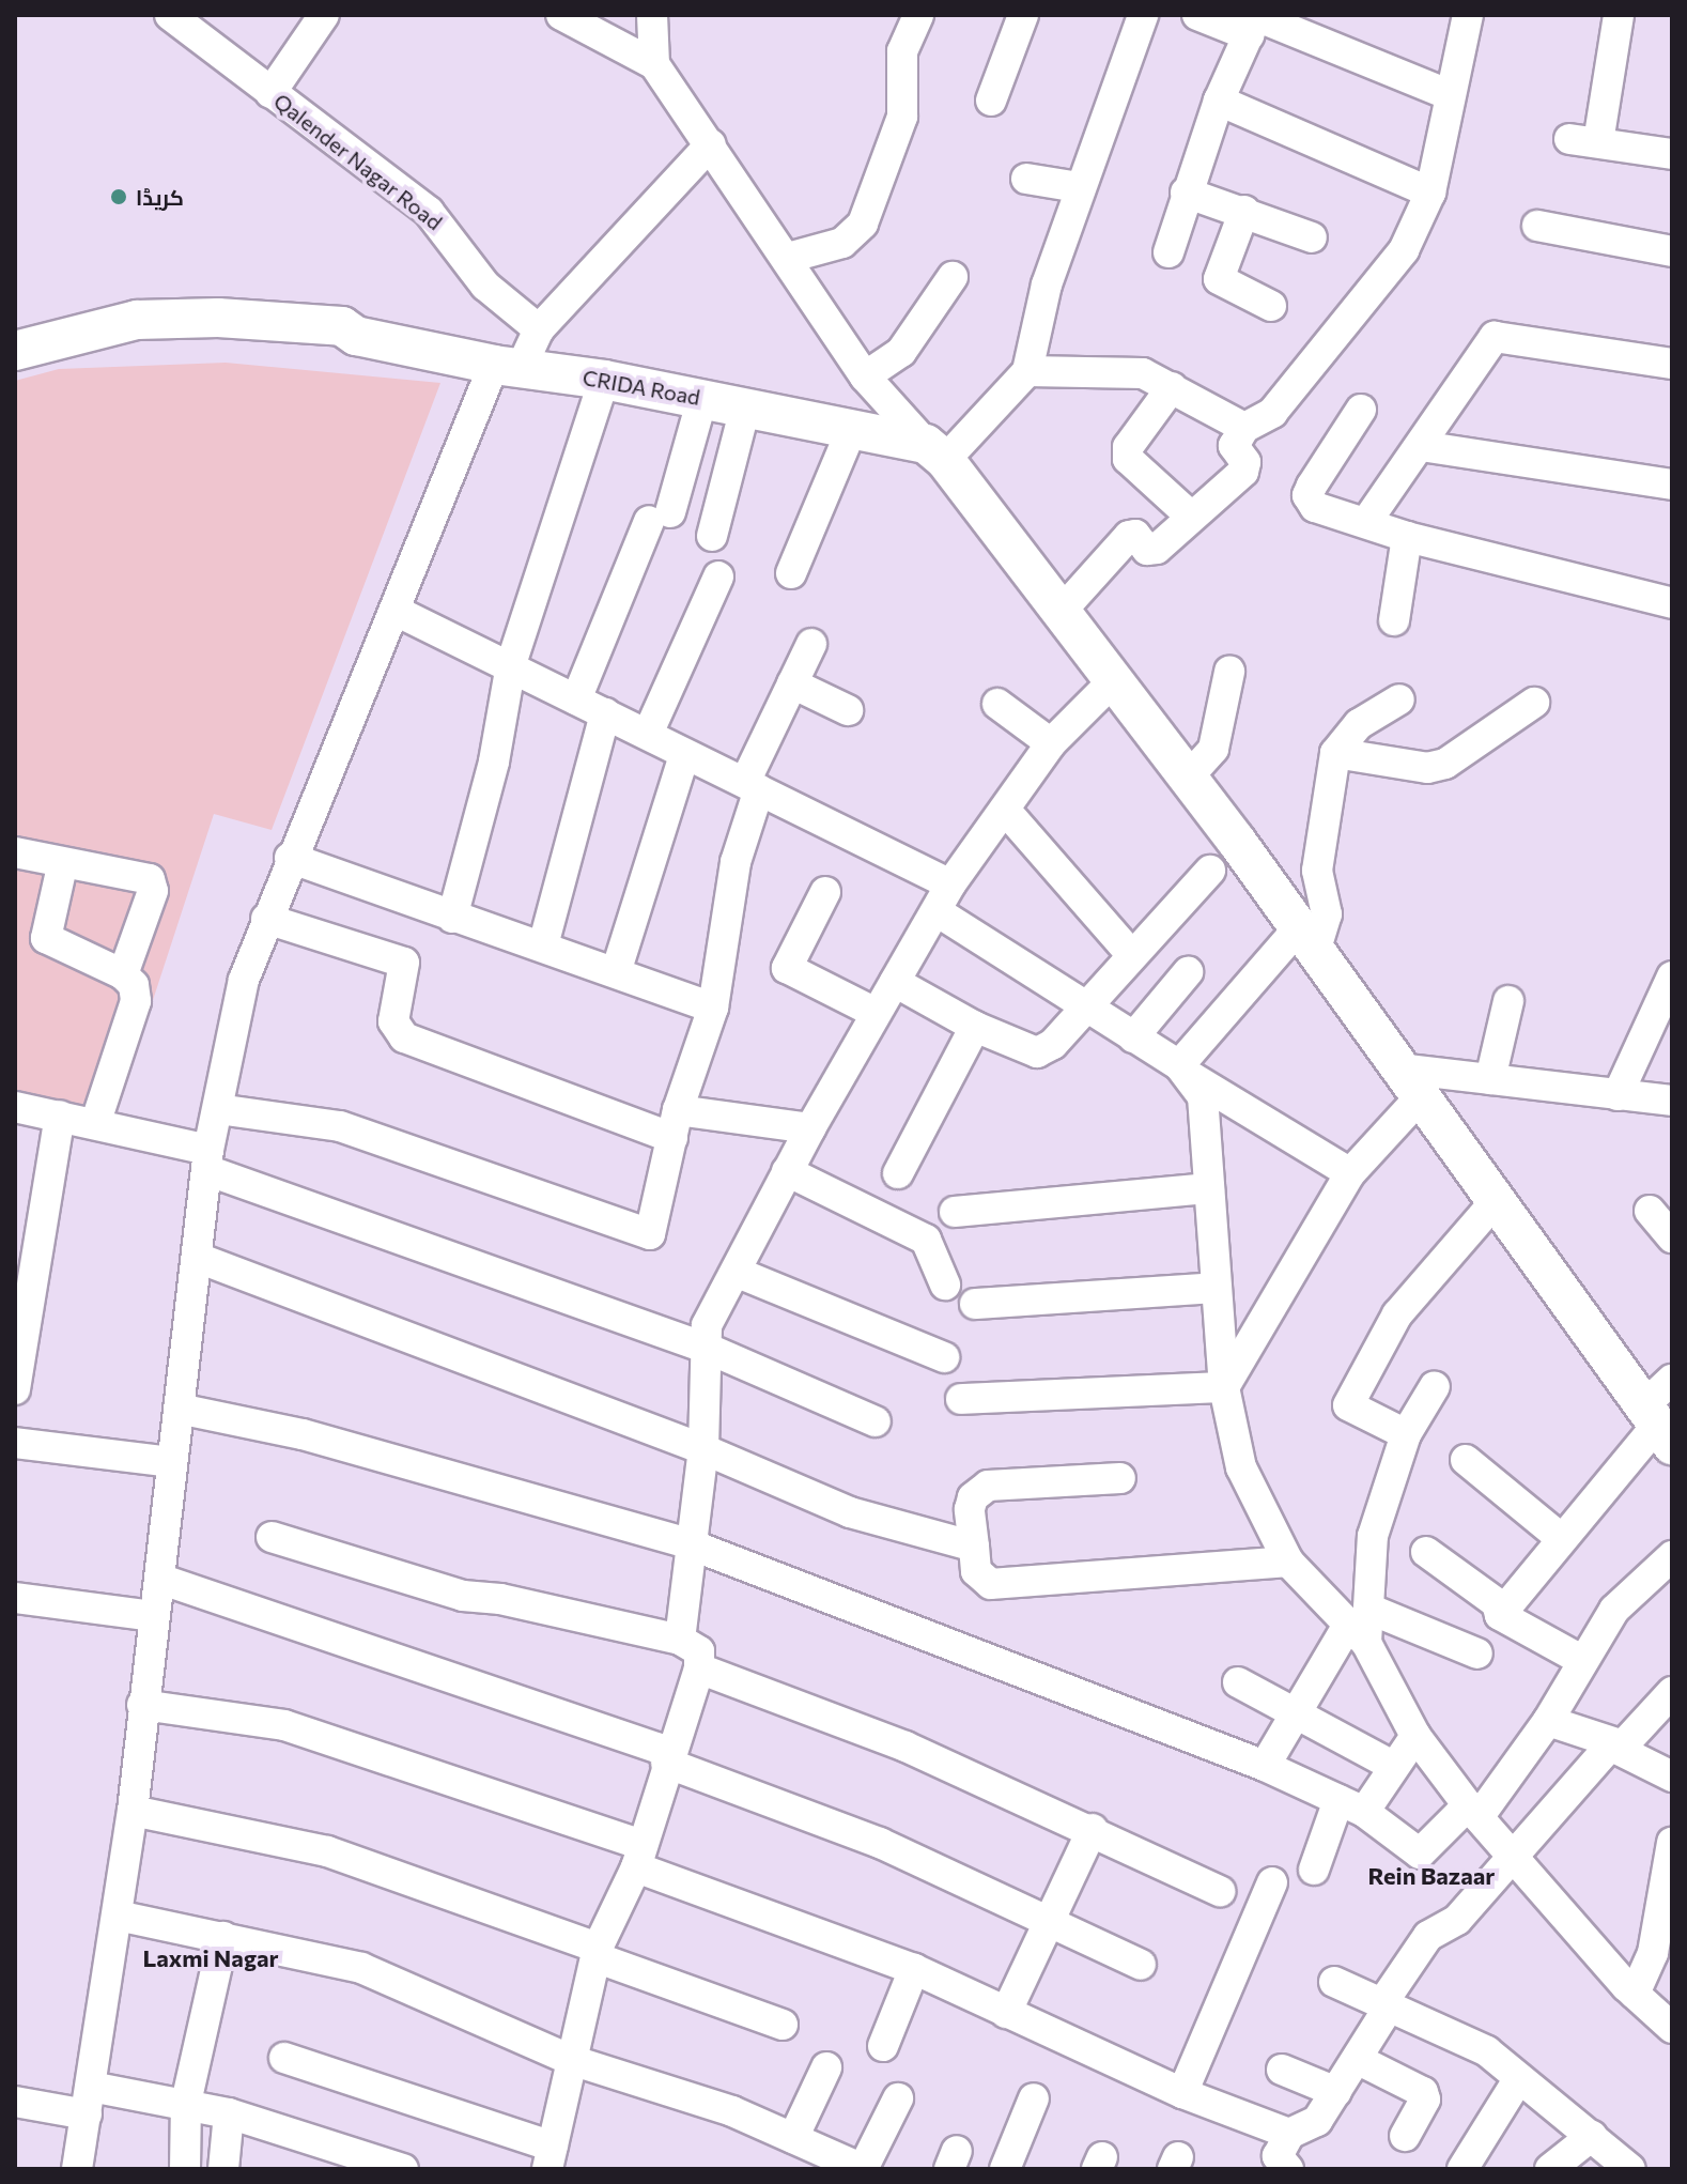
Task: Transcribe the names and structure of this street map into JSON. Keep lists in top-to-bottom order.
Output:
{
  "streets": {
    "main road": ["CRIDA Road"],
    "street": ["Qalender Nagar Road"]
  },
  "districts": ["Rein Bazaar", "Laxmi Nagar"],
  "places": ["کریڈا"]
}
